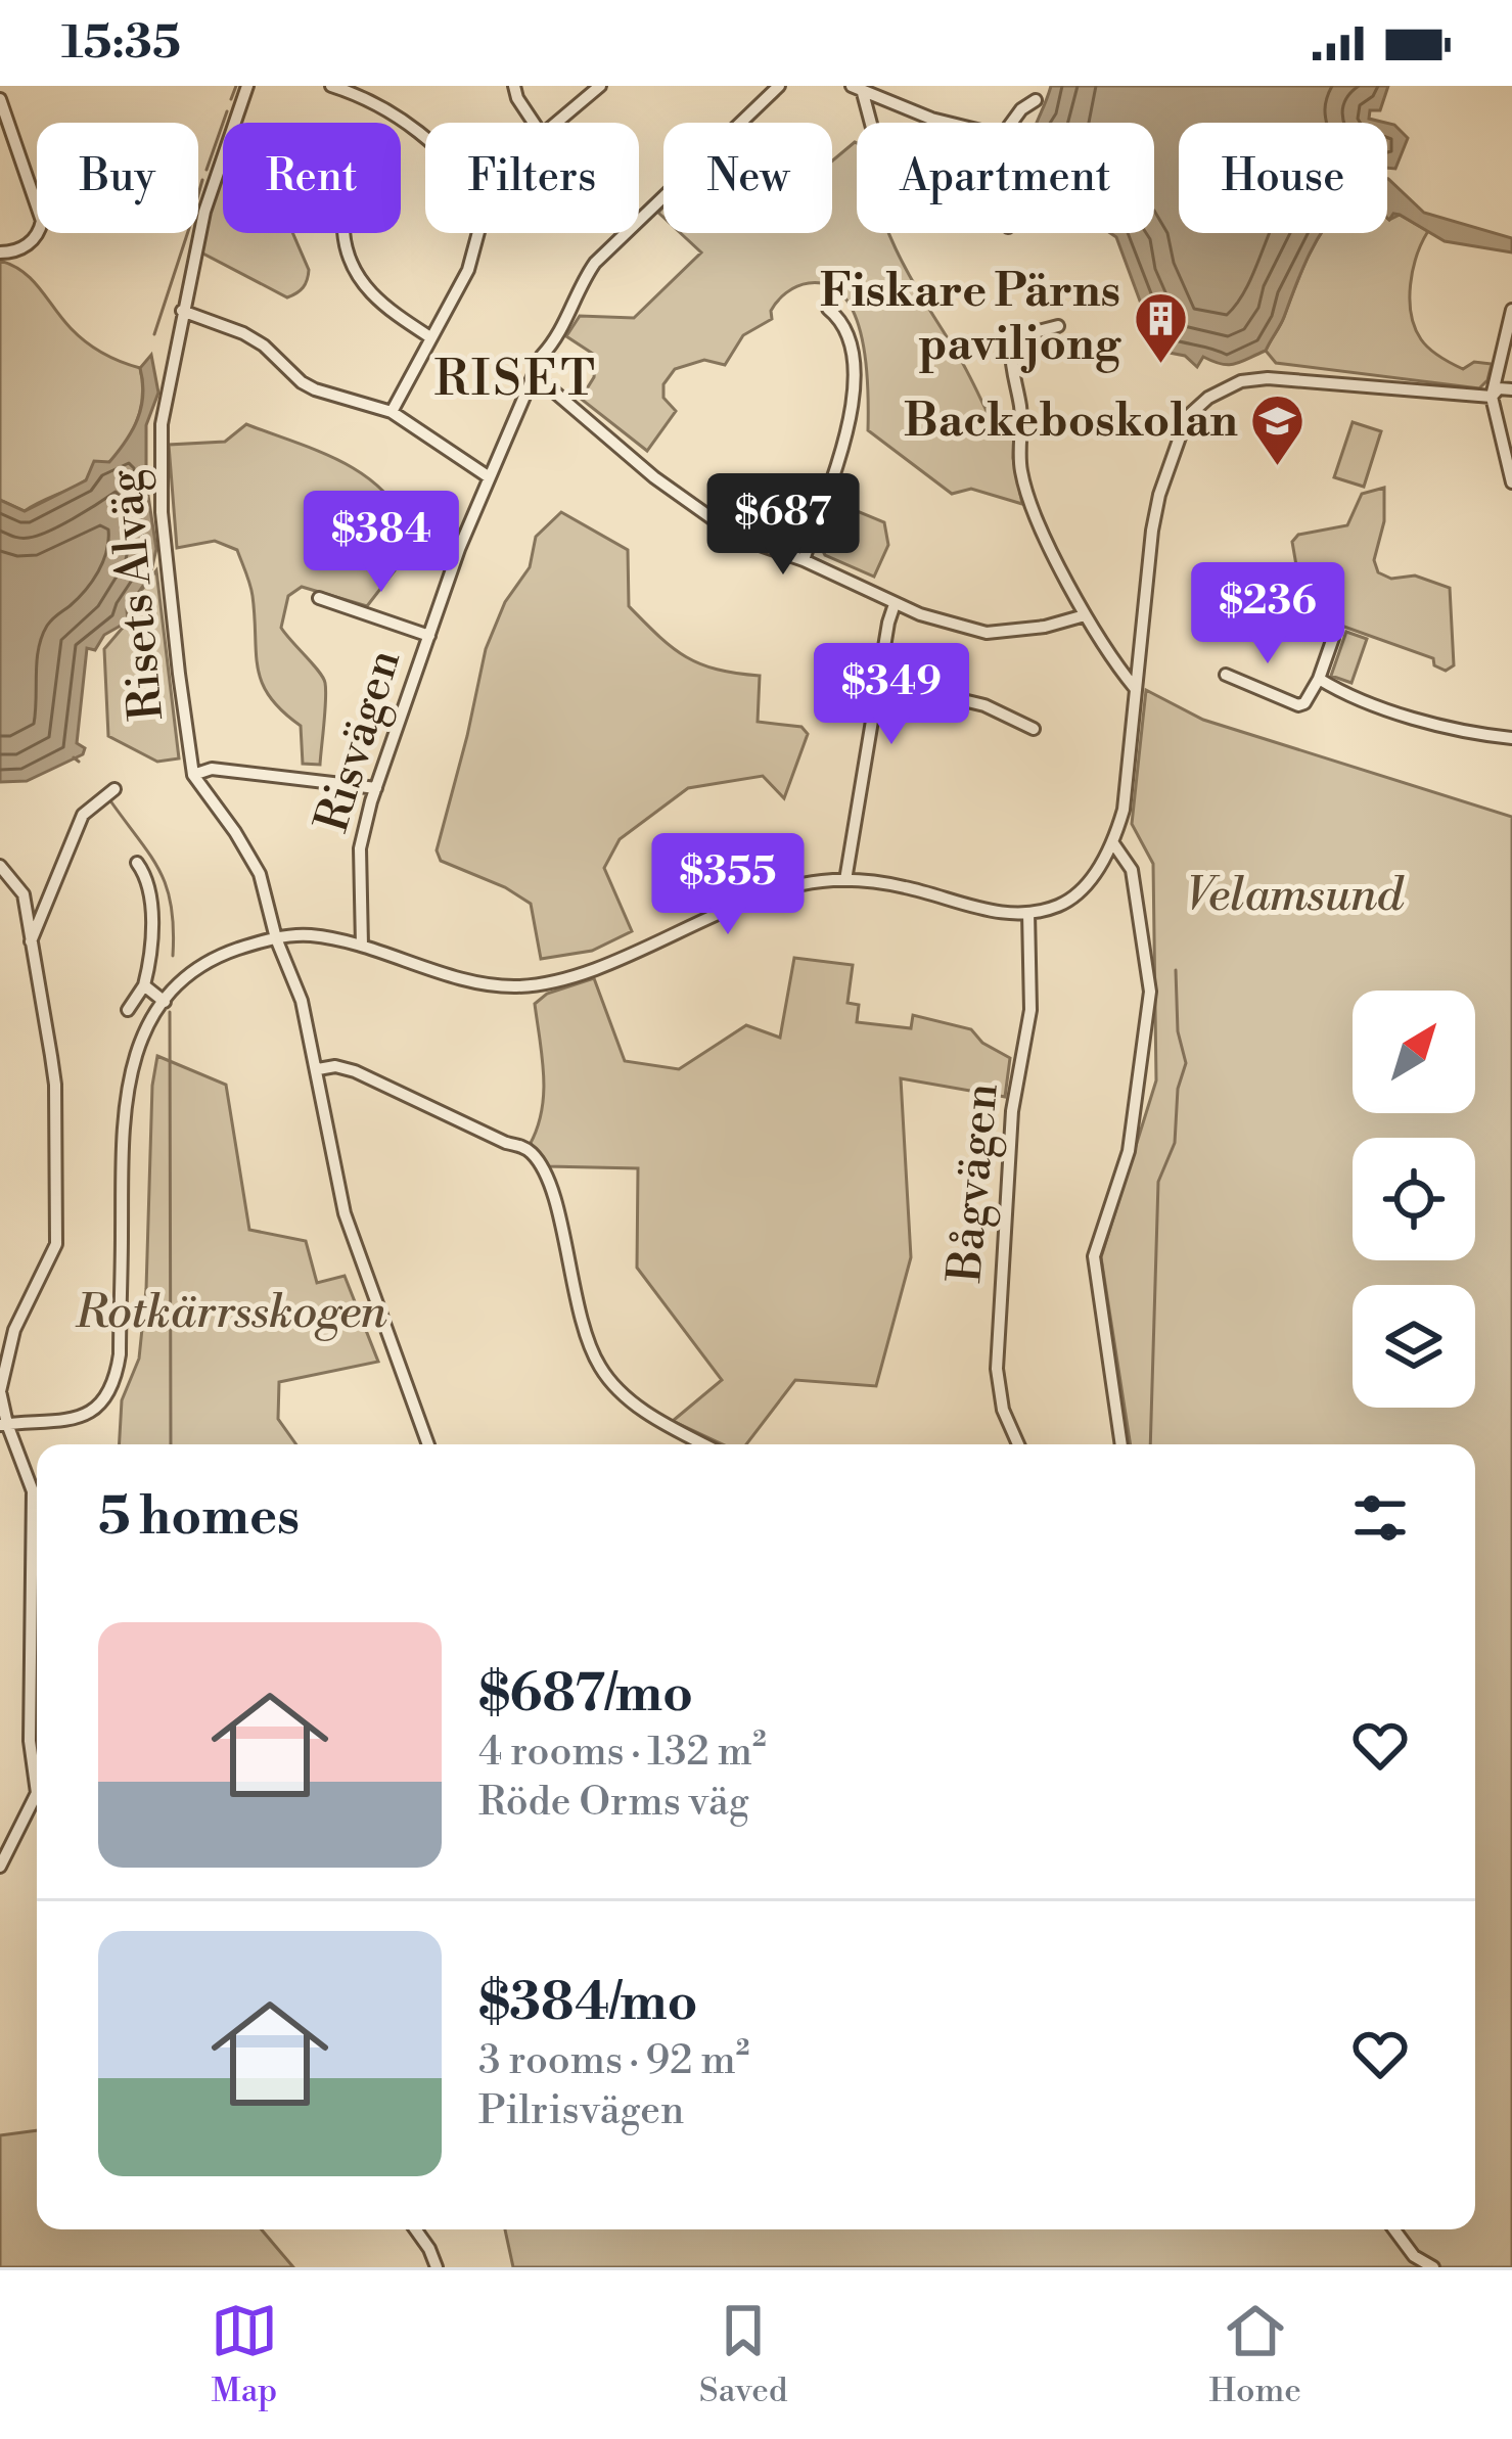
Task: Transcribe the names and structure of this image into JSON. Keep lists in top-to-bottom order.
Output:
{
  "streets": {
    "street": ["Risets Alväg", "Risvägen", "Bågvägen"]
  },
  "districts": ["RISET"],
  "parks": ["Velamsund", "Rotkärrsskogen"],
  "places": {
    "building": ["Fiskare Pärns paviljong"],
    "school or university": ["Backeboskolan"]
  },
  "north": "top right",
  "page": {
    "status": "15:35",
    "chip": [
      "Buy",
      "Rent",
      "Filters",
      "New",
      "Apartment",
      "House"
    ],
    "price": [
      "$687",
      "$384",
      "$236",
      "$349",
      "$355"
    ],
    "heading": "5 homes",
    "list": [
      {
        "name": "$687/mo",
        "note": "4 rooms · 132 m² · Röde Orms väg"
      },
      {
        "name": "$384/mo",
        "note": "3 rooms · 92 m² · Pilrisvägen"
      }
    ],
    "tabs": ["Map", "Saved", "Home"]
  }
}
